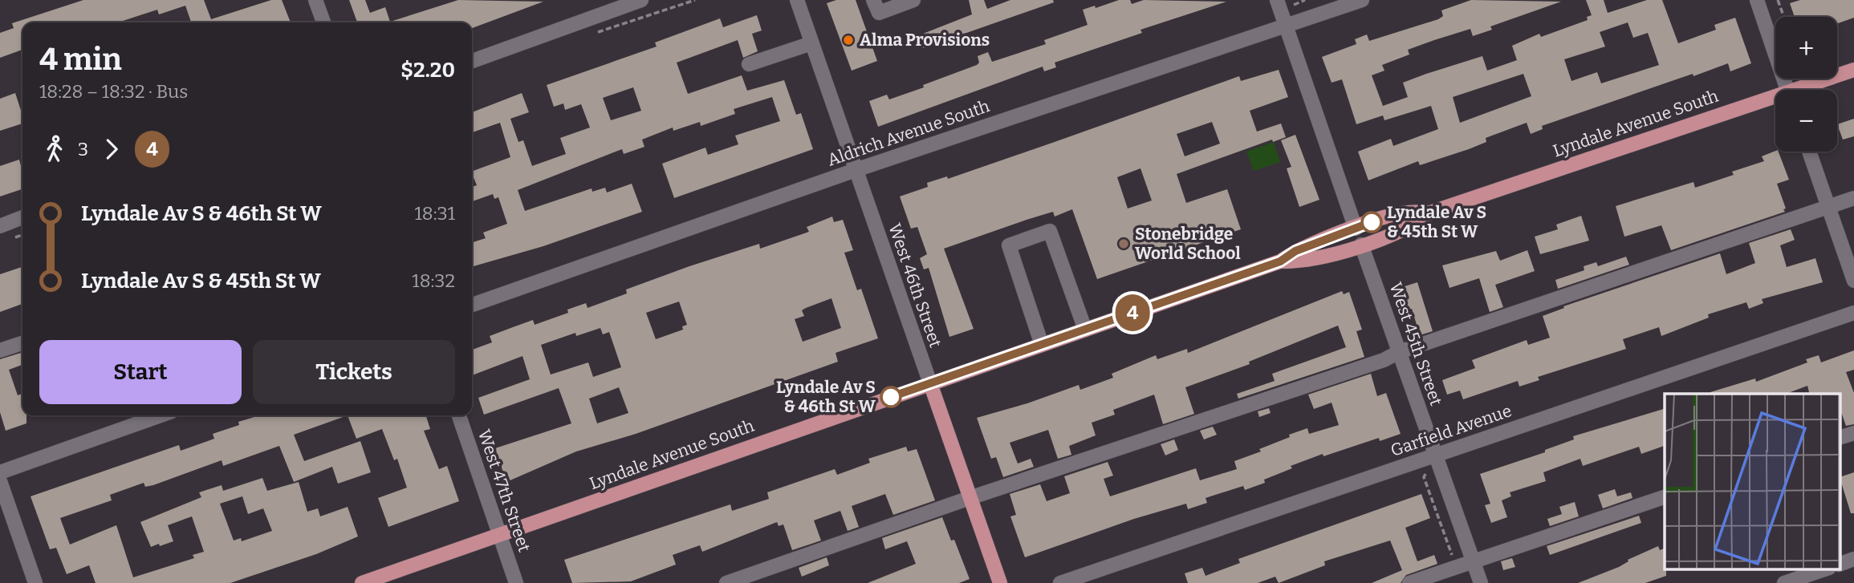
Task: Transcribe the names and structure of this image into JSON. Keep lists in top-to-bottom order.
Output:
{
  "streets": {
    "main road": ["Lyndale Avenue South", "West 46th Street"],
    "street": [
      "Aldrich Avenue South",
      "West 45th Street",
      "Garfield Avenue",
      "West 47th Street"
    ]
  },
  "crossings": [
    ["Lyndale Avenue South", "West 46th Street"],
    ["Lyndale Avenue South", "West 45th Street"],
    ["Lyndale Avenue South", "West 47th Street"],
    ["Aldrich Avenue South", "West 46th Street"],
    ["West 45th Street", "Garfield Avenue"]
  ],
  "places": [
    "Alma Provisions",
    "Lyndale Av S & 45th St W",
    "Stonebridge World School",
    "Lyndale Av S & 46th St W"
  ],
  "lines": ["bus line 4"],
  "page": {
    "on_map": "4",
    "map_buttons": ["+", "−"],
    "heading": ["4 min", "18:28 – 18:32 · Bus", "$2.20"],
    "legs": ["3", "4"],
    "list": [
      {
        "name": "Lyndale Av S & 46th St W",
        "value": "18:31"
      },
      {
        "name": "Lyndale Av S & 45th St W",
        "value": "18:32"
      }
    ],
    "buttons": ["Start", "Tickets"]
  }
}
